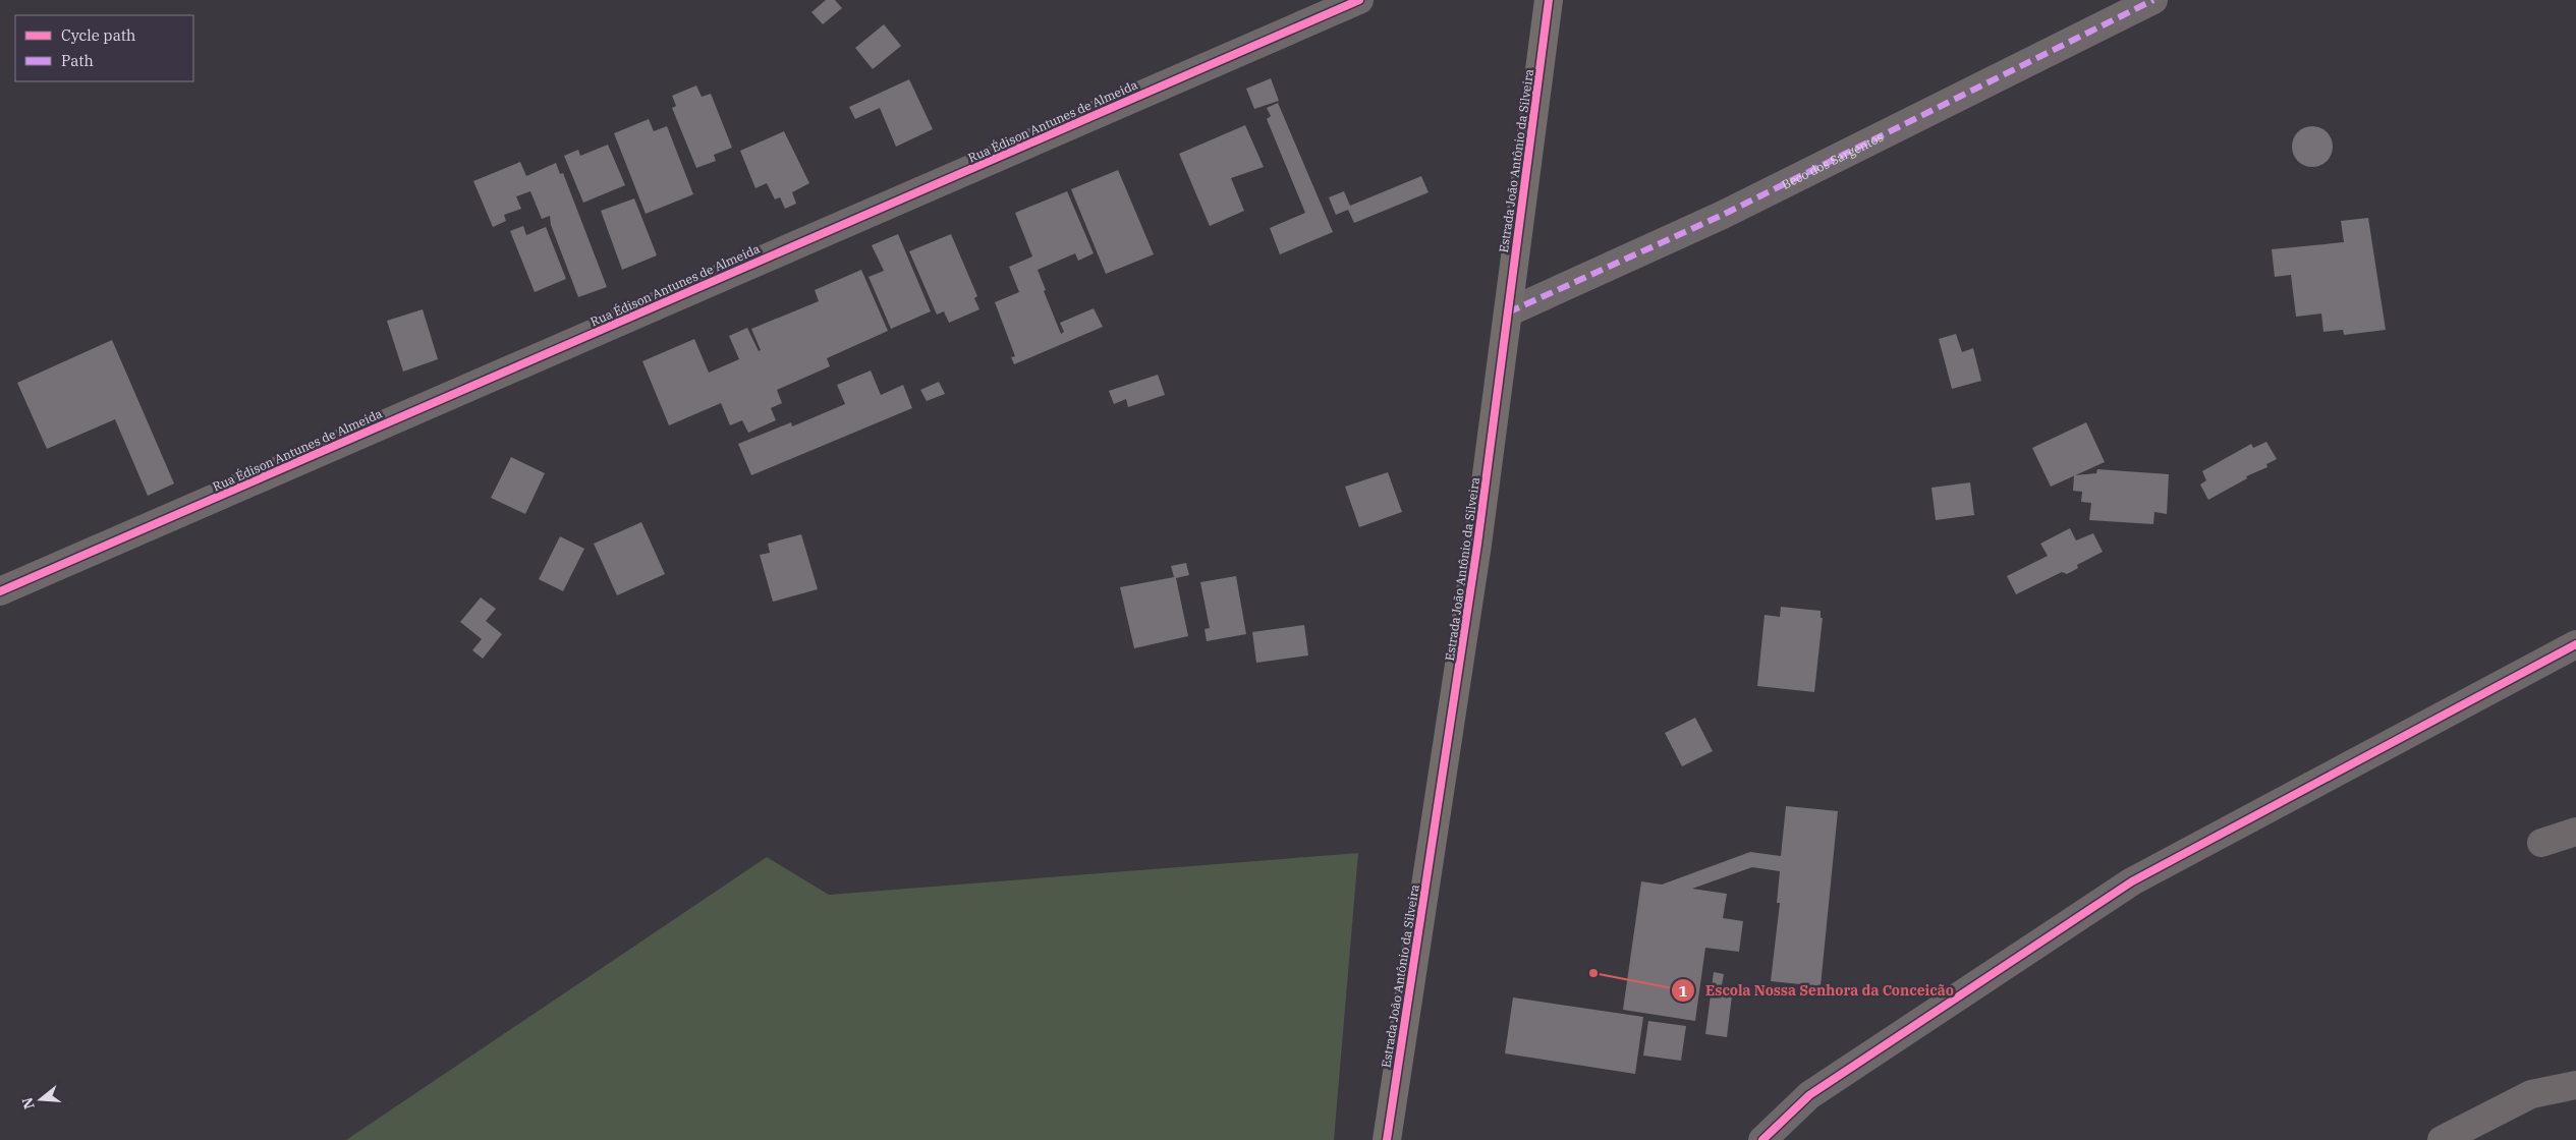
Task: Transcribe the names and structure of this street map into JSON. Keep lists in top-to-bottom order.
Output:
{
  "streets": {
    "main road": ["Estrada João Antônio da Silveira"],
    "street": ["Rua Édison Antunes de Almeida", "Beco dos Sargentos"]
  },
  "crossings": [
    ["Beco dos Sargentos", "Estrada João Antônio da Silveira"]
  ],
  "places": ["Escola Nossa Senhora da Conceicão"],
  "legend": ["Cycle path", "Path"],
  "north": "left"
}
